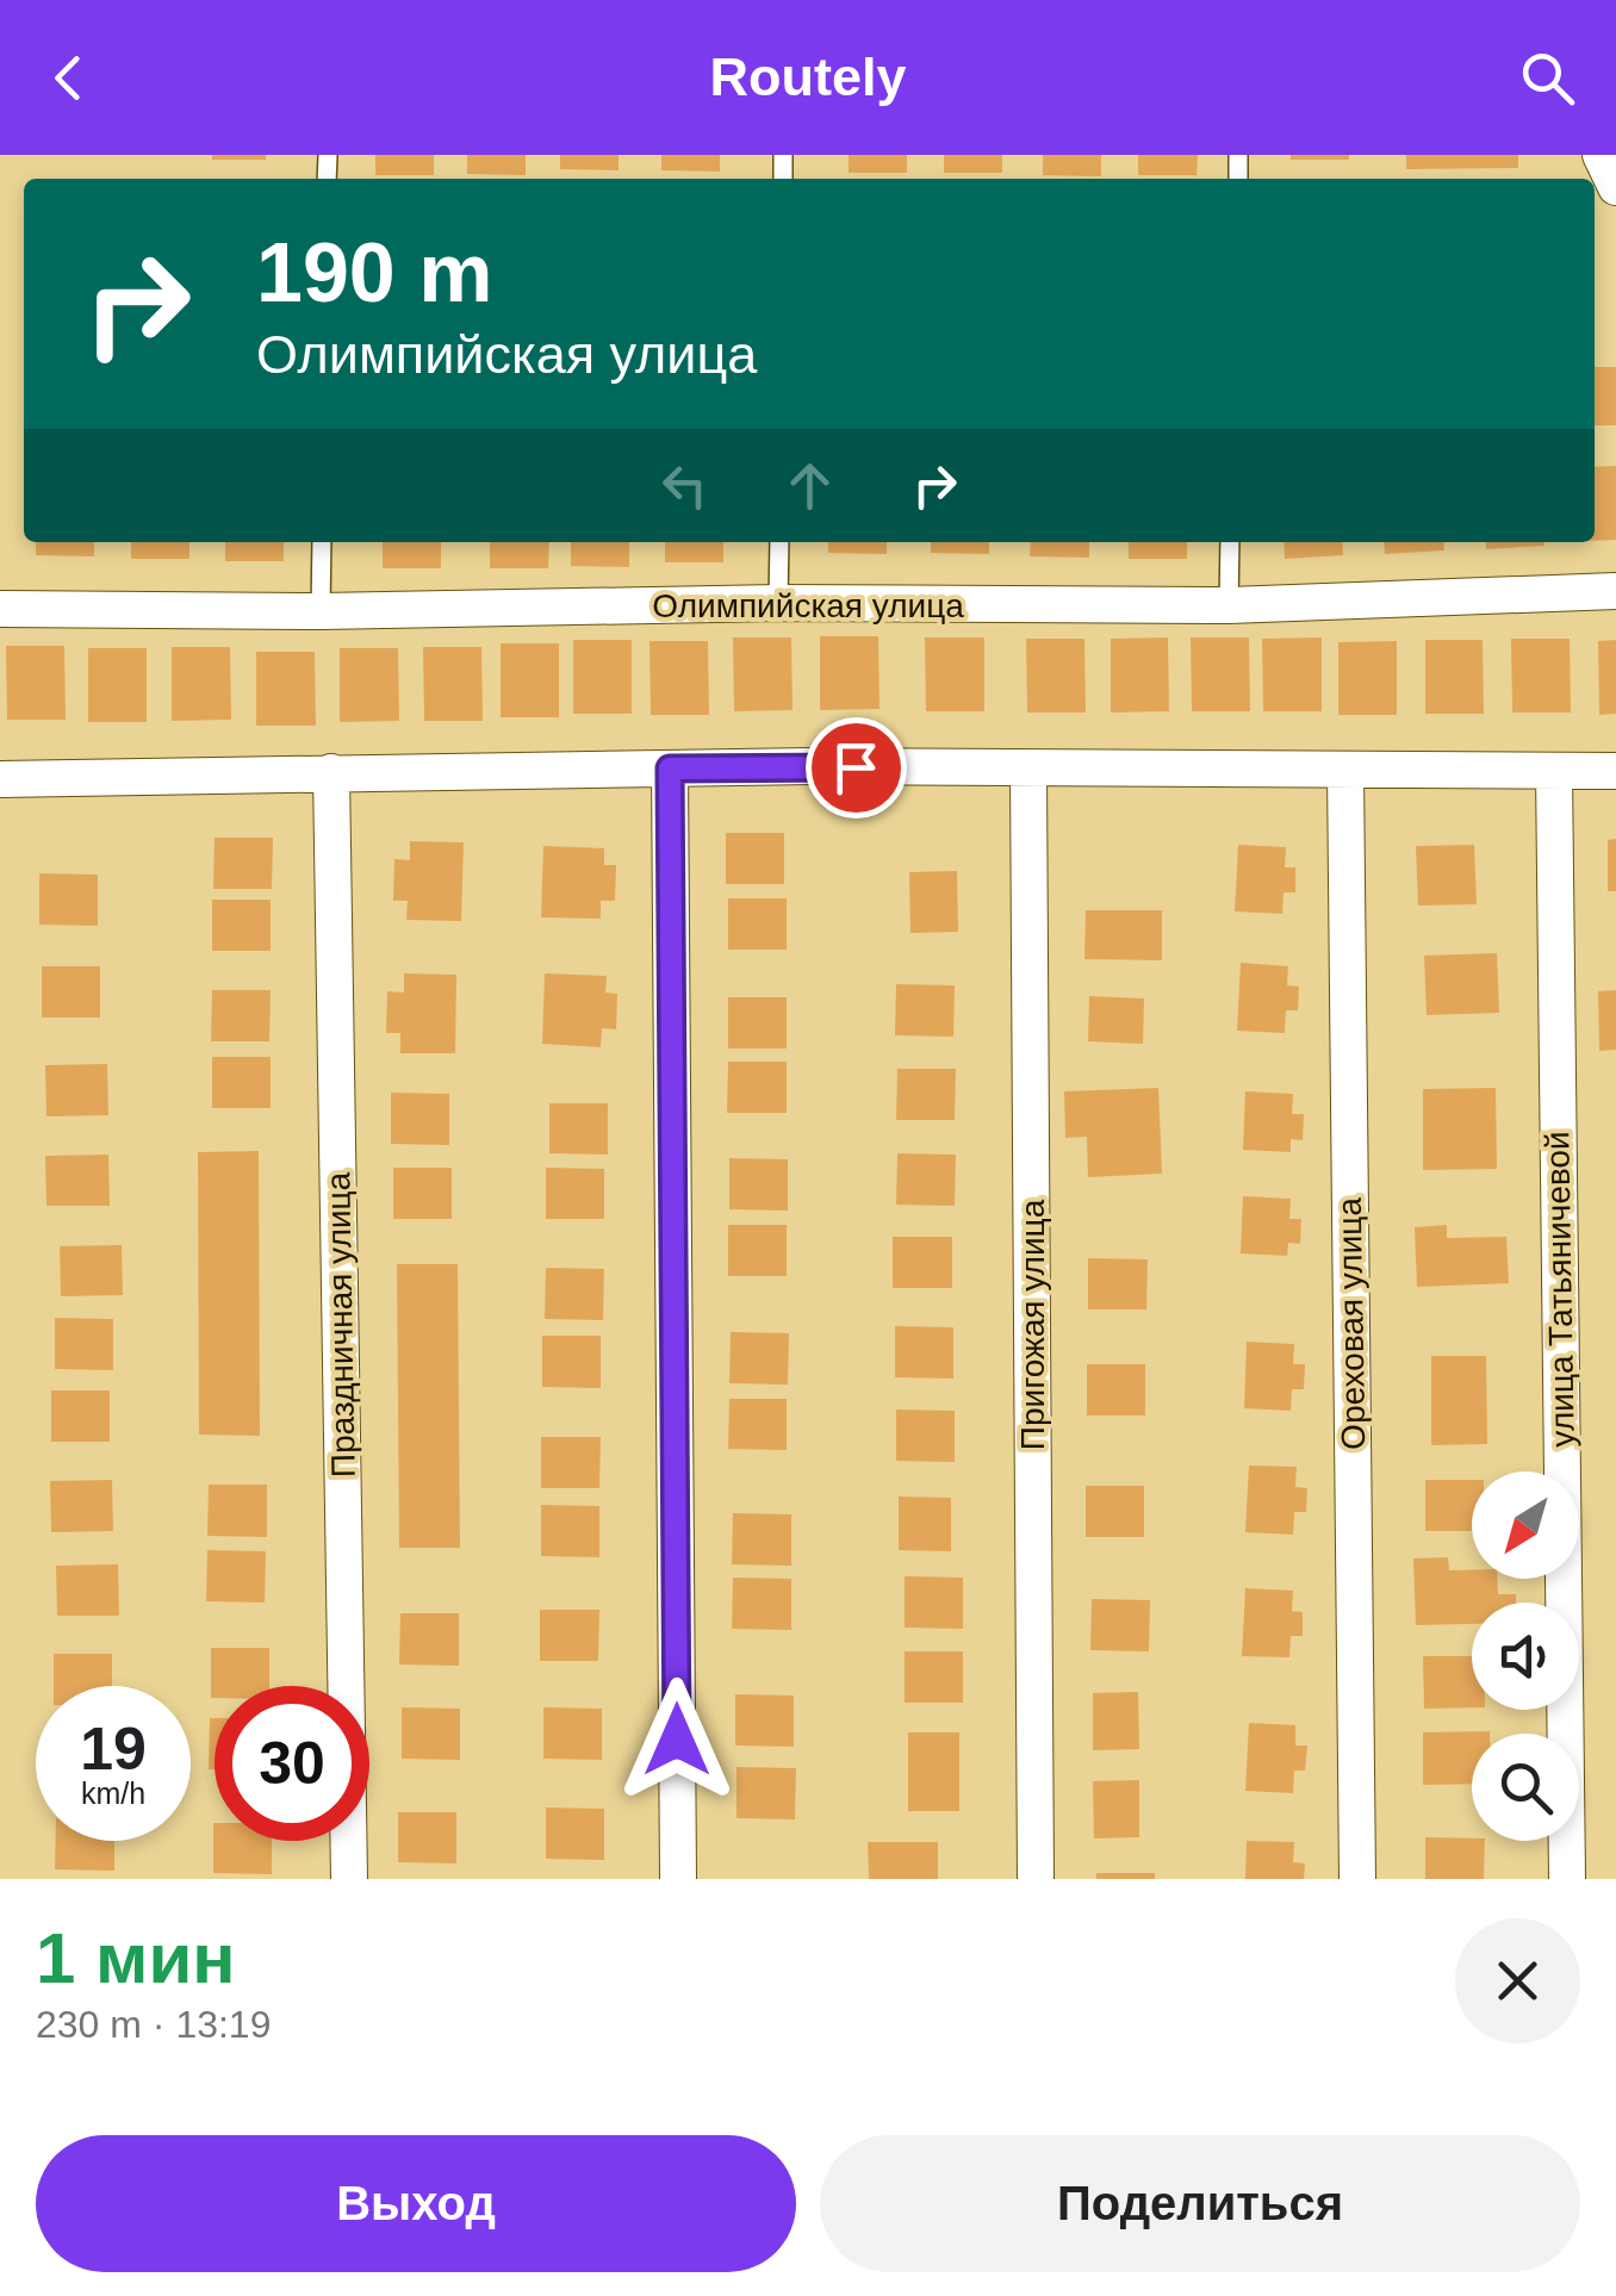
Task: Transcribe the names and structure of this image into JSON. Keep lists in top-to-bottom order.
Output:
{
  "streets": {
    "street": [
      "Олимпийская улица",
      "улица Татьяничевой",
      "Ореховая улица",
      "Праздничная улица",
      "Пригожая улица"
    ]
  },
  "north": "bottom left",
  "page": {
    "header": "Routely",
    "turn": ["190 m", "Олимпийская улица"],
    "speed": "19 km/h",
    "limit": "30",
    "heading": ["1 мин", "230 m · 13:19"],
    "buttons": ["Выход", "Поделиться"]
  }
}
